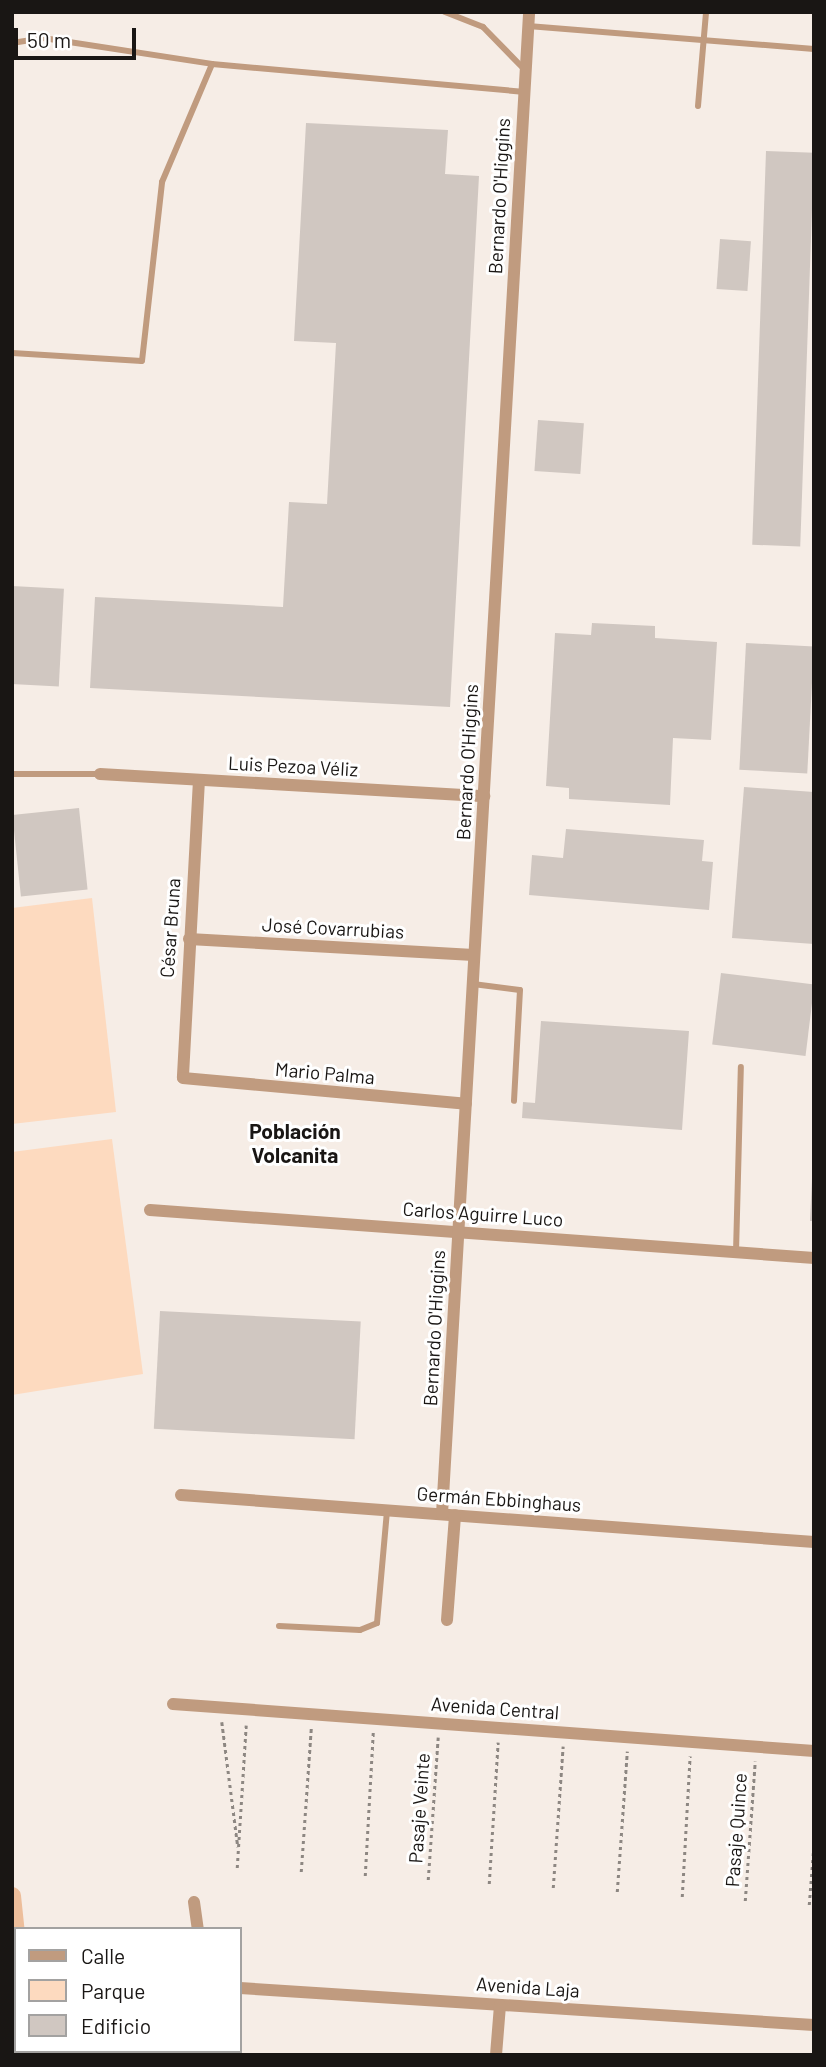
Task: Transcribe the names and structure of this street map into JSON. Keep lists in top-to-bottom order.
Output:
{
  "streets": {
    "street": [
      "Bernardo O'Higgins",
      "Luis Pezoa Véliz",
      "César Bruna",
      "José Covarrubias",
      "Mario Palma",
      "Carlos Aguirre Luco",
      "Germán Ebbinghaus",
      "Avenida Central",
      "Avenida Laja"
    ],
    "path": ["Pasaje Veinte", "Pasaje Quince"]
  },
  "crossings": [
    ["Bernardo O'Higgins", "Luis Pezoa Véliz"],
    ["Bernardo O'Higgins", "José Covarrubias"],
    ["Bernardo O'Higgins", "Mario Palma"],
    ["Bernardo O'Higgins", "Carlos Aguirre Luco"],
    ["Bernardo O'Higgins", "Germán Ebbinghaus"],
    ["Luis Pezoa Véliz", "César Bruna"],
    ["César Bruna", "José Covarrubias"],
    ["César Bruna", "Mario Palma"]
  ],
  "districts": ["Población Volcanita"],
  "legend": ["Calle", "Parque", "Edificio"],
  "scale_bar": "50 m"
}
